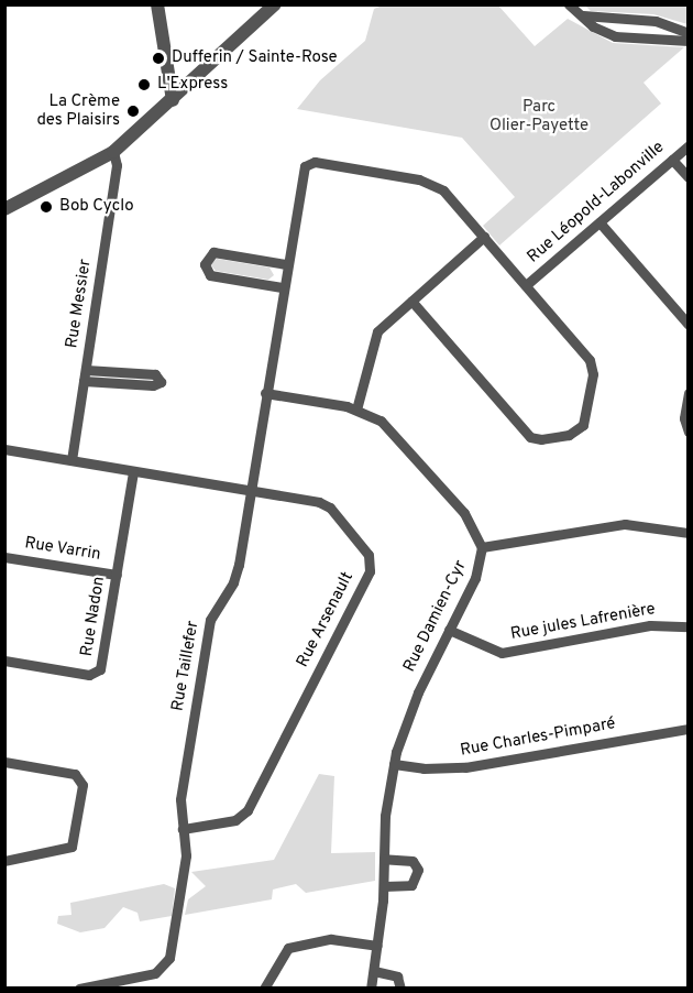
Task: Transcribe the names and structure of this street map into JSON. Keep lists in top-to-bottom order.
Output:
{
  "streets": {
    "street": [
      "Rue Léopold-Labonville",
      "Rue Messier",
      "Rue Varrin",
      "Rue Nadon",
      "Rue Damien-Cyr",
      "Rue Arsenault",
      "Rue jules Lafrenière",
      "Rue Taillefer",
      "Rue Charles-Pimparé"
    ]
  },
  "crossings": [
    ["Rue Léopold-Labonville", "Rue Taillefer"],
    ["Rue Messier", "Rue Arsenault"],
    ["Rue Varrin", "Rue Nadon"],
    ["Rue Nadon", "Rue Arsenault"],
    ["Rue Damien-Cyr", "Rue jules Lafrenière"],
    ["Rue Damien-Cyr", "Rue Taillefer"],
    ["Rue Damien-Cyr", "Rue Charles-Pimparé"],
    ["Rue Arsenault", "Rue Taillefer"]
  ],
  "parks": ["Parc Olier-Payette"],
  "places": [
    "Dufferin / Sainte-Rose",
    "L'Express",
    "La Crème des Plaisirs",
    "Bob Cyclo"
  ]
}
